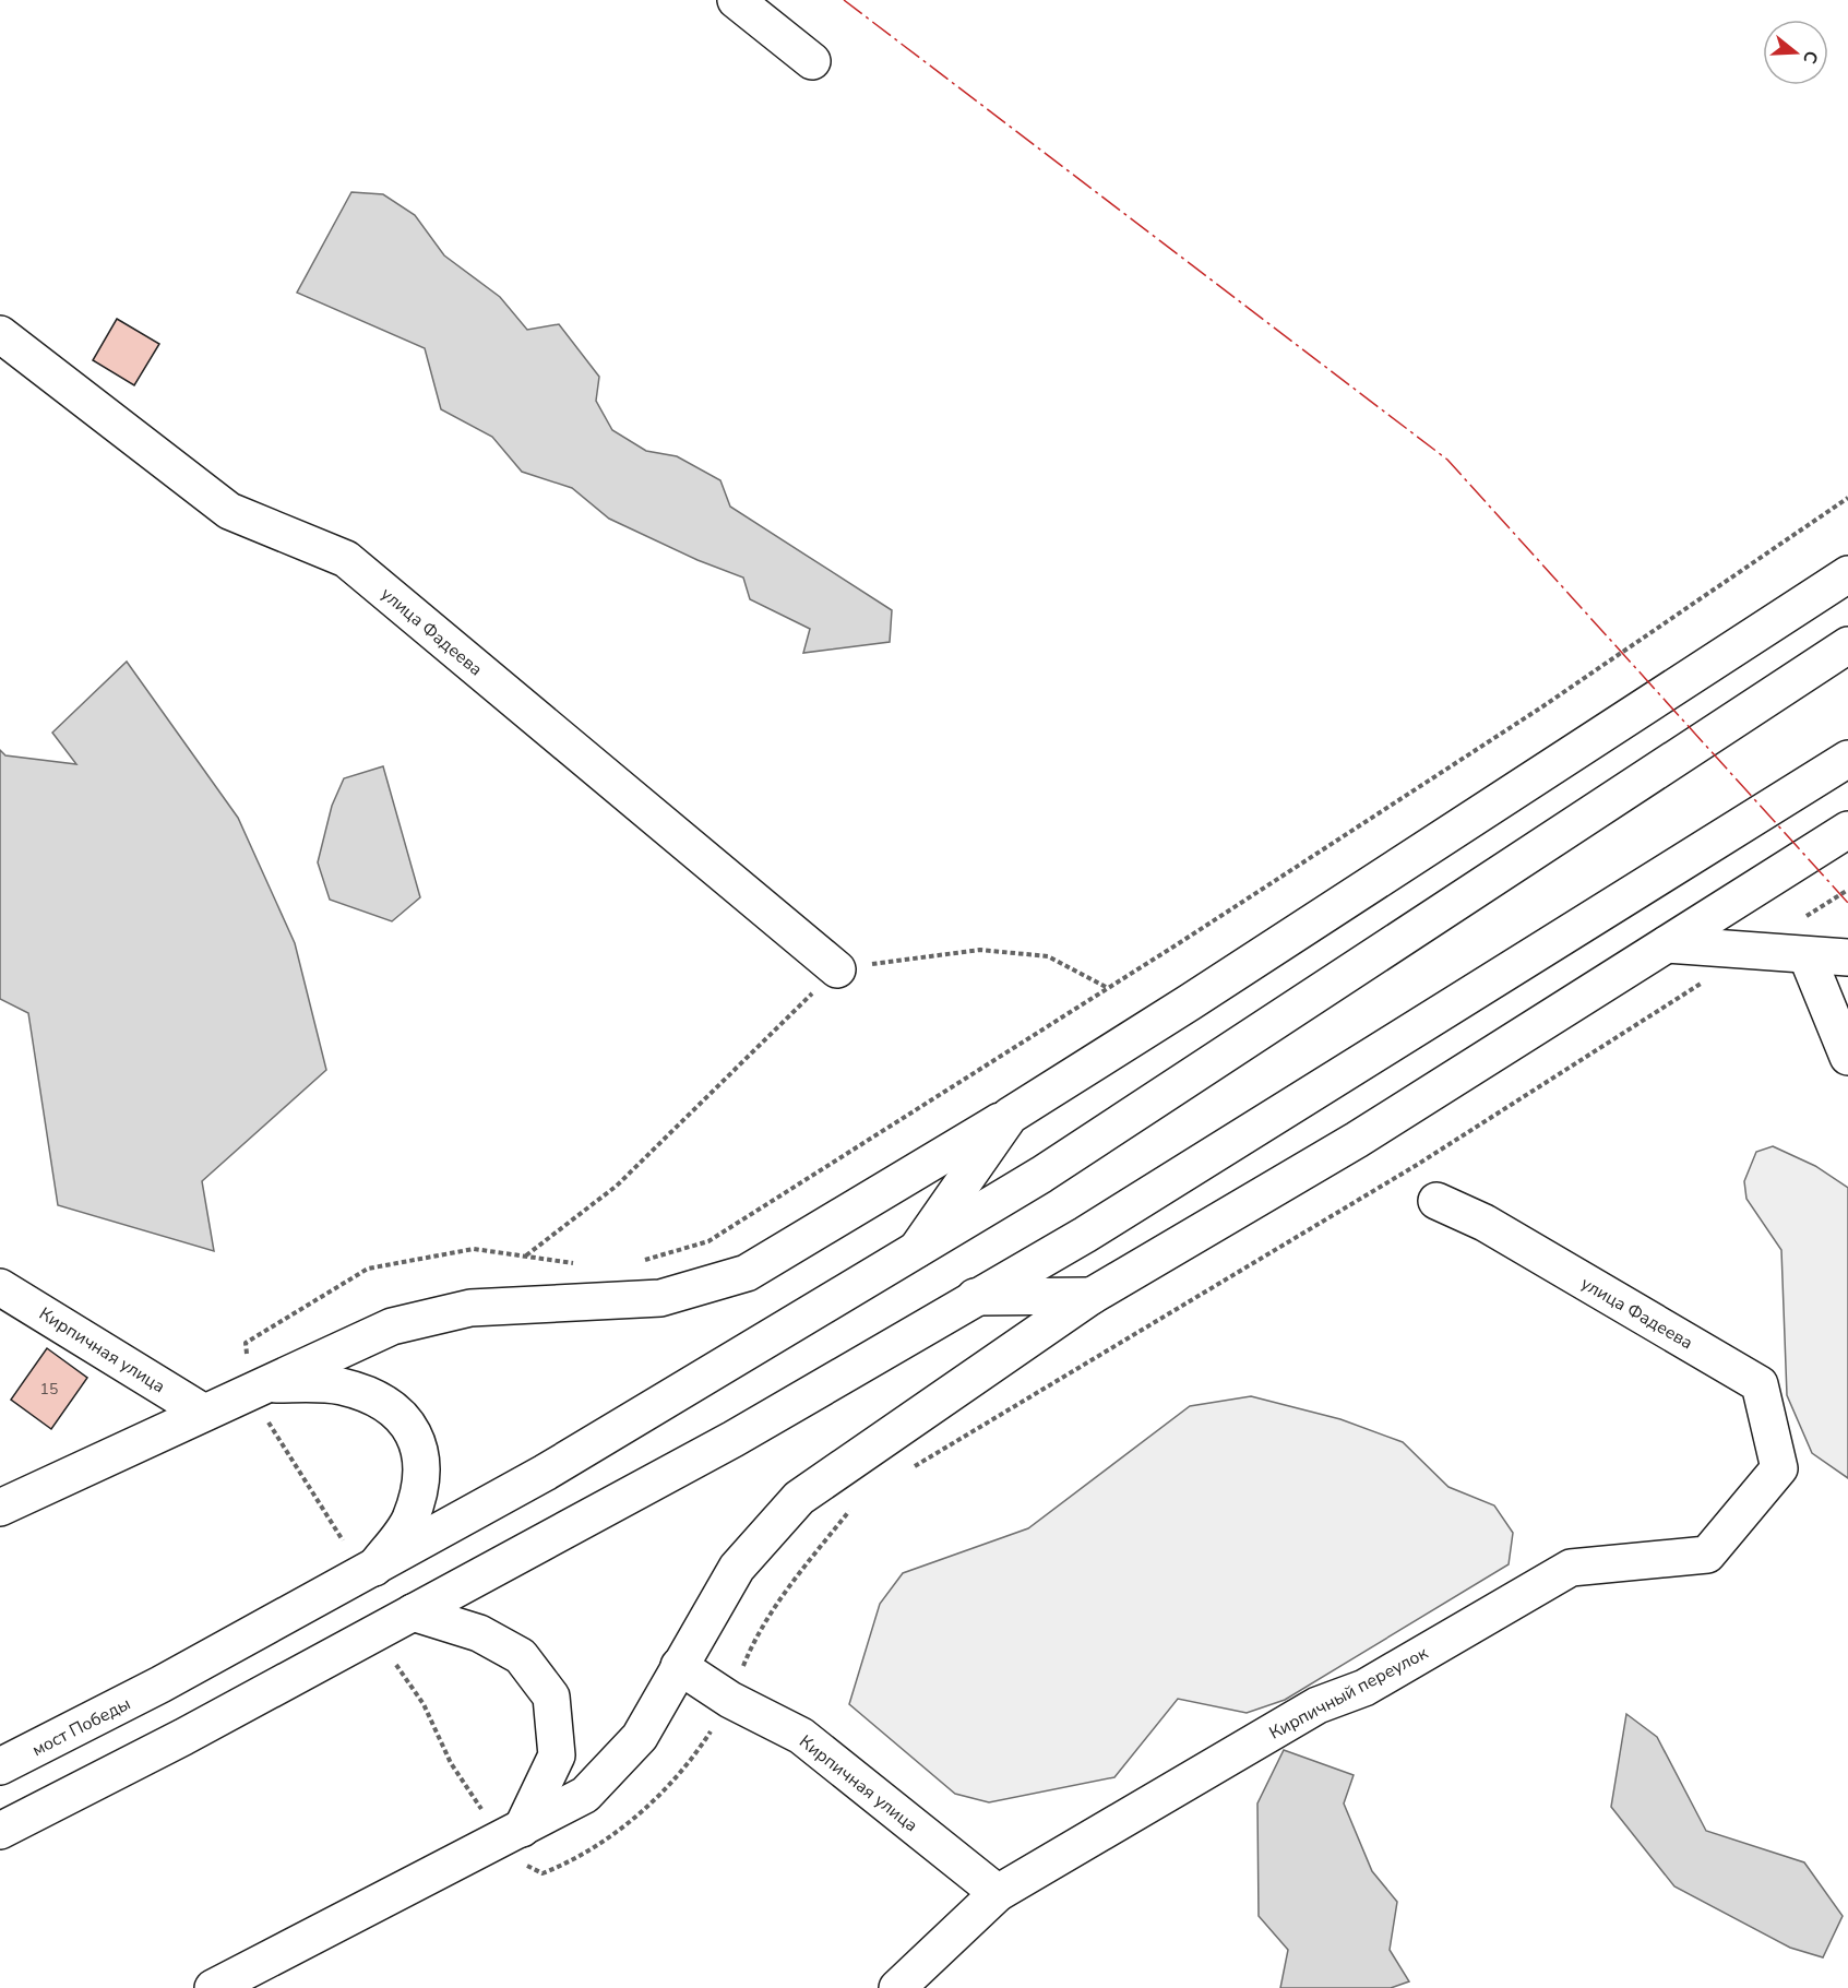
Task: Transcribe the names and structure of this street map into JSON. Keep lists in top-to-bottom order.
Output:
{
  "streets": {
    "street": [
      "улица Фадеева",
      "Кирпичная улица",
      "Кирпичный переулок",
      "мост Победы"
    ]
  },
  "crossings": [
    ["улица Фадеева", "Кирпичный переулок"],
    ["Кирпичная улица", "Кирпичный переулок"]
  ],
  "house_numbers": ["15"],
  "north": "right"
}
